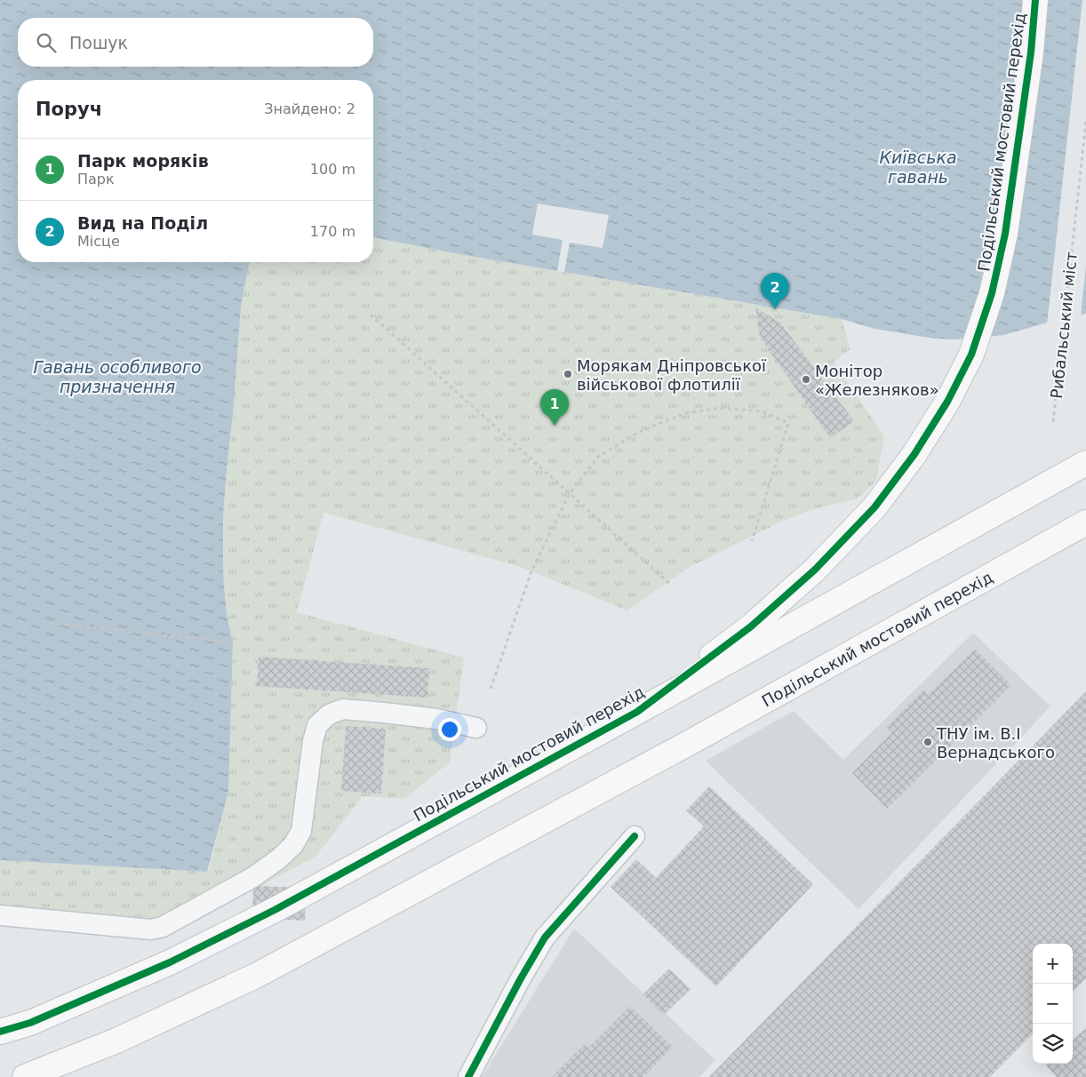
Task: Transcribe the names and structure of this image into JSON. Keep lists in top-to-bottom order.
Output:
{
  "streets": {
    "main road": ["Подільський мостовий перехід"],
    "path": ["Рибальський міст"]
  },
  "water": ["Київська гавань", "Гавань особливого призначення"],
  "places": ["Морякам Дніпровської військової флотилії", "Монітор «Железняков»", "ТНУ ім. В.І Вернадського"],
  "page": {
    "search": "Пошук",
    "heading": ["Поруч", "Знайдено: 2"],
    "list": [
      {
        "mark": "1",
        "name": "Парк моряків",
        "note": "Парк",
        "value": "100 m"
      },
      {
        "mark": "2",
        "name": "Вид на Поділ",
        "note": "Місце",
        "value": "170 m"
      }
    ],
    "pins": ["2", "1"],
    "map_buttons": ["+", "−"]
  }
}
